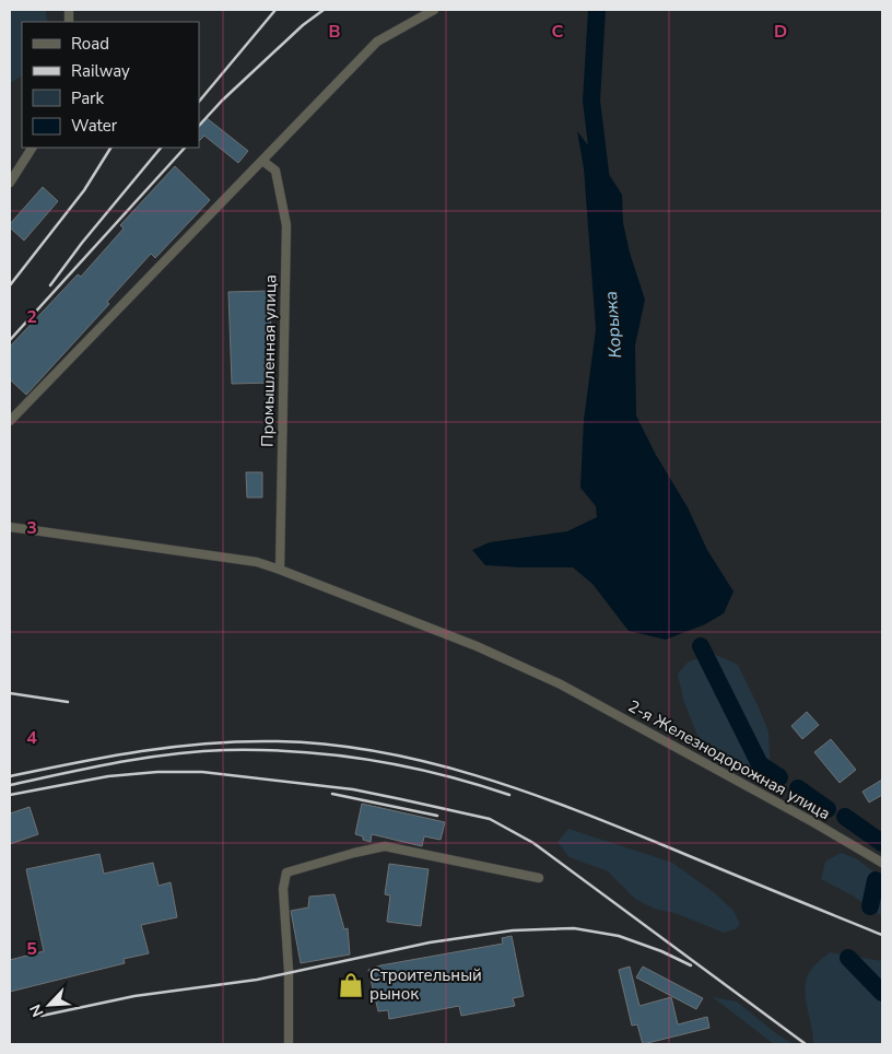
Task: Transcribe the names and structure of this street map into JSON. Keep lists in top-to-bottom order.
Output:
{
  "streets": {
    "street": ["Промышленная улица", "2-я Железнодорожная улица"]
  },
  "crossings": [
    ["Промышленная улица", "2-я Железнодорожная улица"]
  ],
  "water": ["Корыжа"],
  "places": {
    "shop": ["Строительный рынок"]
  },
  "legend": [
    "Road",
    "Railway",
    "Park",
    "Water"
  ],
  "north": "bottom left",
  "grid": {
    "columns": ["B", "C", "D"],
    "rows": [
      "2",
      "3",
      "4",
      "5"
    ]
  }
}
